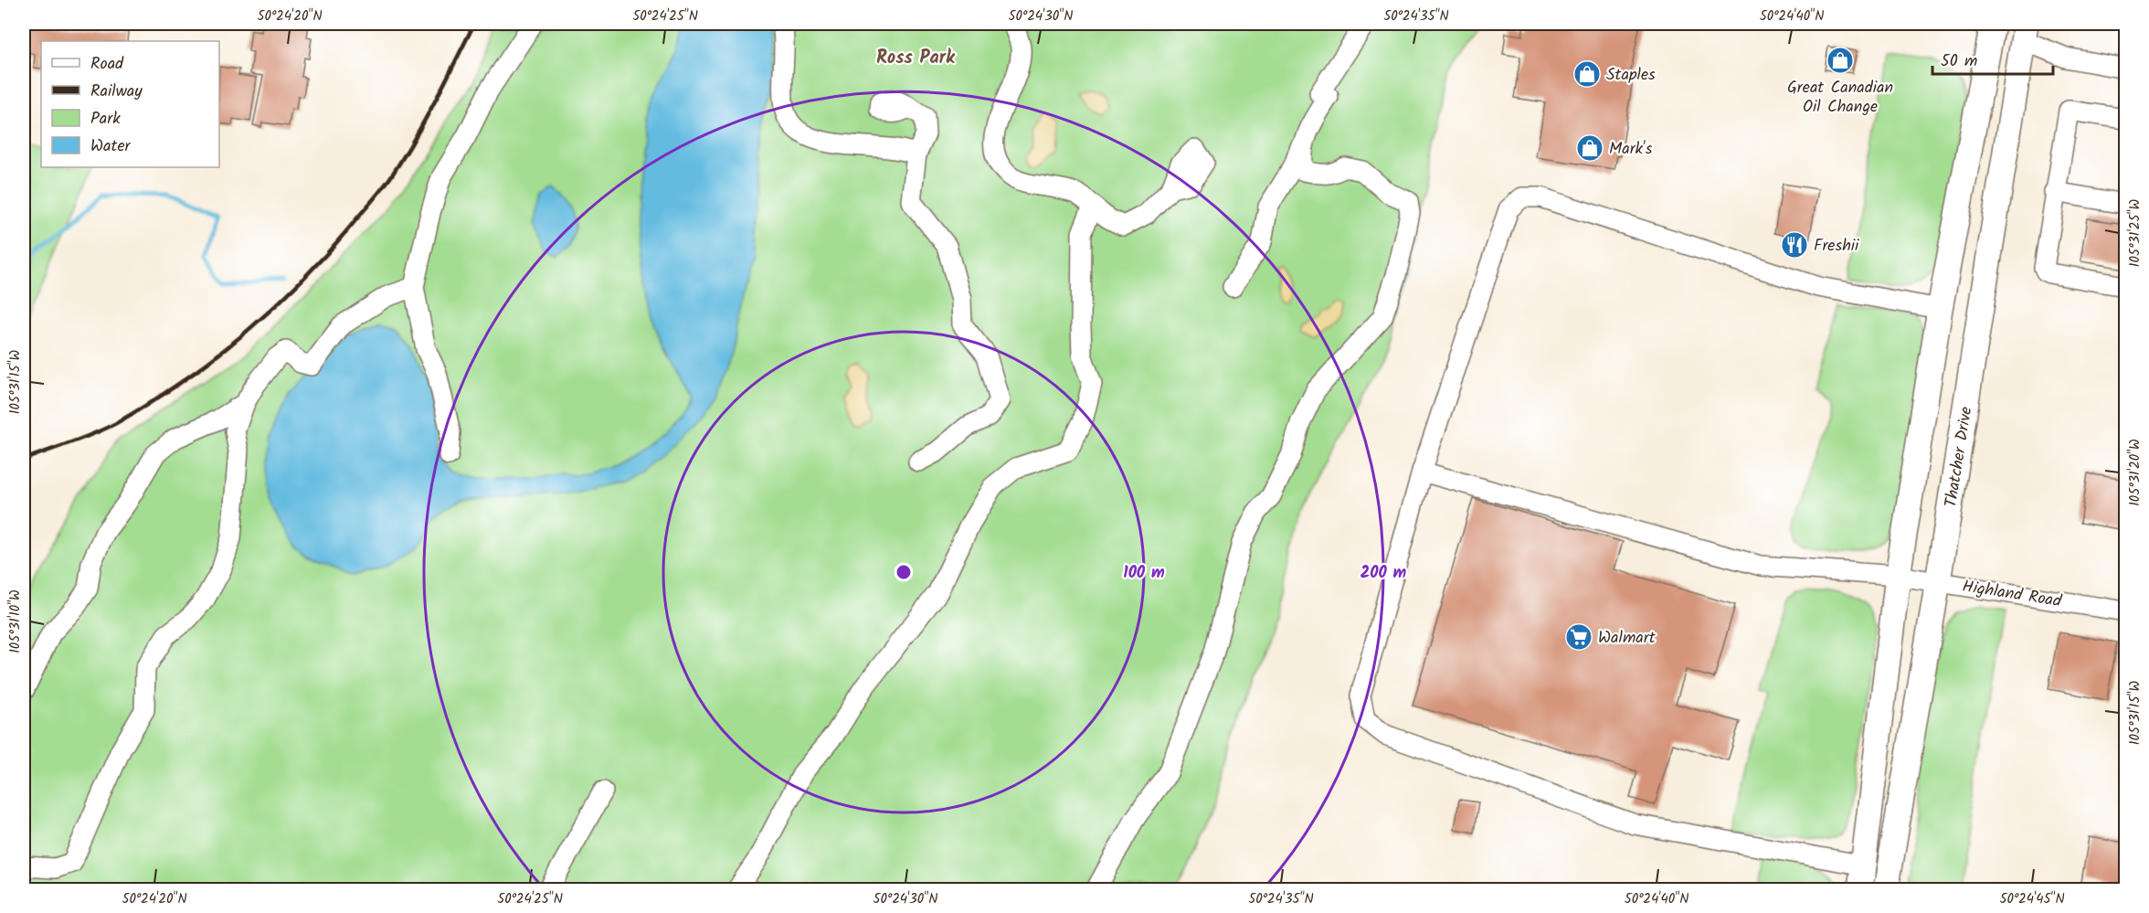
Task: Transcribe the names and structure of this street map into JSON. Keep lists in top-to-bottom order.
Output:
{
  "streets": {
    "main road": ["Thatcher Drive"],
    "street": ["Highland Road"]
  },
  "crossings": [
    ["Thatcher Drive", "Highland Road"]
  ],
  "districts": ["Ross Park"],
  "places": {
    "shop": ["Great Canadian Oil Change", "Staples", "Mark's"],
    "restaurant": ["Freshii"],
    "supermarket": ["Walmart"]
  },
  "legend": [
    "Road",
    "Railway",
    "Park",
    "Water"
  ],
  "scale_bar": "50 m",
  "coordinates": [
    "50°24'20\"N",
    "50°24'25\"N",
    "50°24'30\"N",
    "50°24'35\"N",
    "50°24'40\"N",
    "105°31'25\"W",
    "105°31'15\"W",
    "105°31'20\"W",
    "105°31'10\"W",
    "50°24'45\"N"
  ],
  "rings": ["100 m", "200 m"]
}
